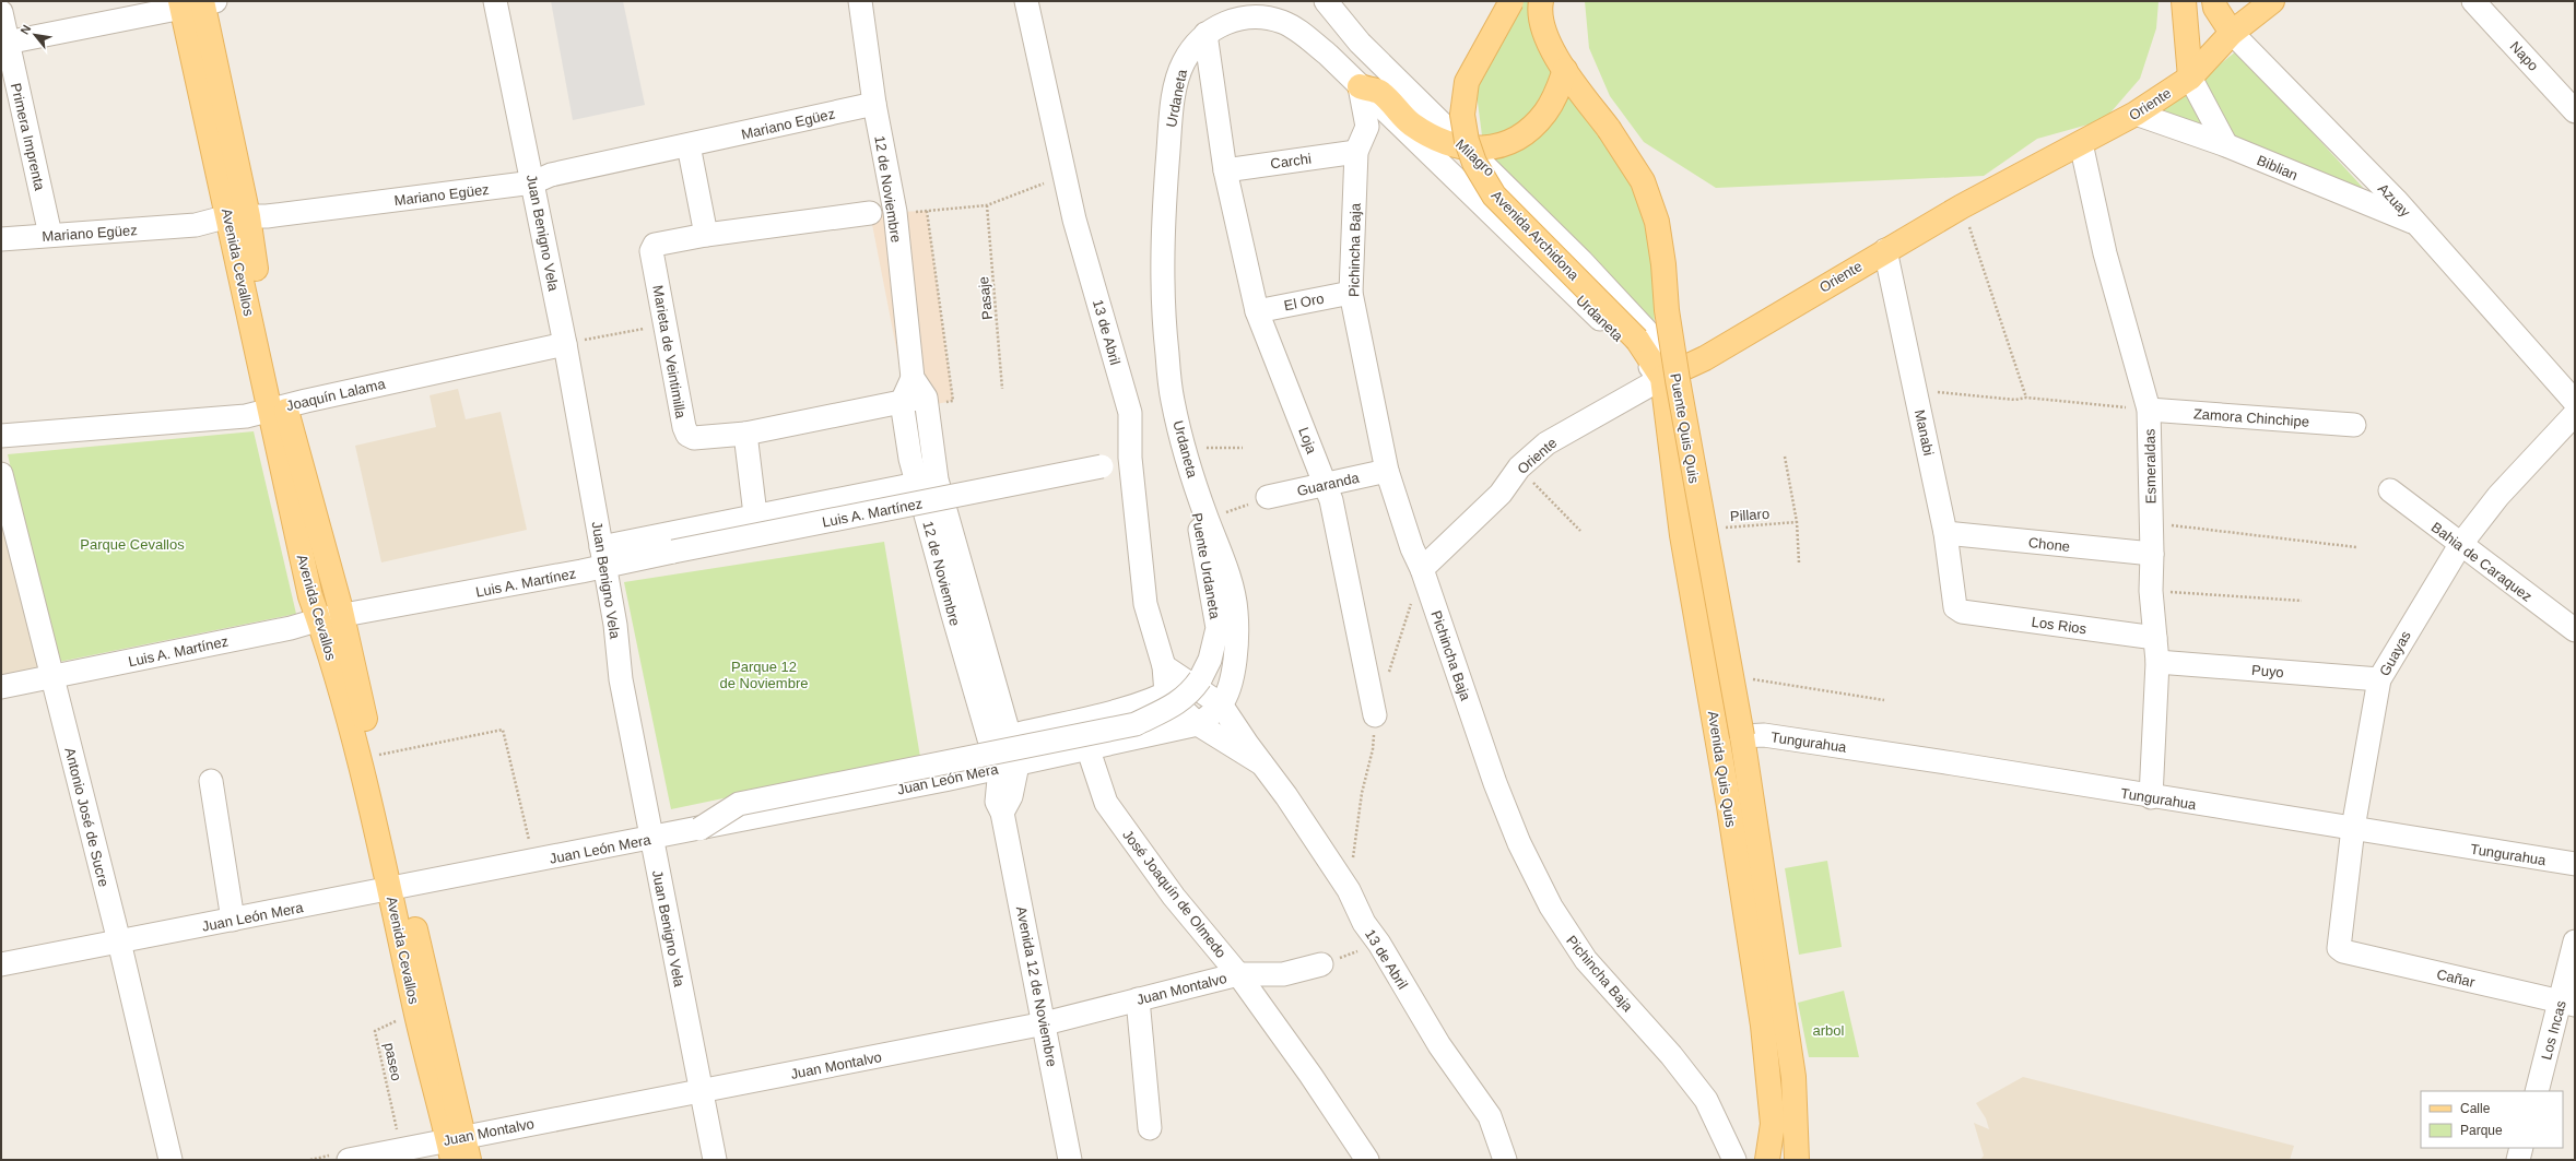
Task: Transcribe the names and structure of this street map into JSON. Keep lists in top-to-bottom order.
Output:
{
  "streets": {
    "main road": [
      "Oriente",
      "Azuay",
      "Avenida Archidona",
      "Avenida Cevallos",
      "Puente Quis Quis",
      "Avenida Quis Quis"
    ],
    "street": [
      "Napo",
      "Urdaneta",
      "Mariano Egüez",
      "Primera Imprenta",
      "Milagro",
      "Carchi",
      "Biblian",
      "12 de Noviembre",
      "Juan Benigno Vela",
      "Pichincha Baja",
      "El Oro",
      "13 de Abril",
      "Marieta de Veintimilla",
      "Joaquín Lalama",
      "Zamora Chinchipe",
      "Manabi",
      "Loja",
      "Esmeraldas",
      "Guaranda",
      "Luis A. Martínez",
      "Chone",
      "Bahia de Caraquez",
      "Puente Urdaneta",
      "Los Rios",
      "Guayas",
      "Puyo",
      "Tungurahua",
      "Juan León Mera",
      "Antonio José de Sucre",
      "José Joaquín de Olmedo",
      "Cañar",
      "Avenida 12 de Noviembre",
      "Juan Montalvo",
      "Los Incas"
    ],
    "path": ["Pasaje", "Pillaro", "paseo"]
  },
  "crossings": [
    ["Urdaneta", "Oriente"],
    ["Urdaneta", "Milagro"],
    ["Urdaneta", "Avenida Archidona"],
    ["Urdaneta", "Pichincha Baja"],
    ["Urdaneta", "13 de Abril"],
    ["Urdaneta", "Loja"],
    ["Urdaneta", "Puente Urdaneta"],
    ["Urdaneta", "Avenida Quis Quis"],
    ["Urdaneta", "Juan León Mera"],
    ["Oriente", "Milagro"],
    ["Oriente", "Biblian"],
    ["Oriente", "Azuay"],
    ["Oriente", "Avenida Archidona"],
    ["Oriente", "Pichincha Baja"],
    ["Oriente", "Manabi"],
    ["Oriente", "Esmeraldas"],
    ["Oriente", "Avenida Quis Quis"],
    ["Mariano Egüez", "Primera Imprenta"],
    ["Mariano Egüez", "12 de Noviembre"],
    ["Mariano Egüez", "Juan Benigno Vela"],
    ["Mariano Egüez", "Avenida Cevallos"],
    ["Milagro", "Avenida Archidona"],
    ["Milagro", "Avenida Quis Quis"],
    ["Carchi", "Pichincha Baja"],
    ["Carchi", "Loja"],
    ["Biblian", "Azuay"],
    ["12 de Noviembre", "Marieta de Veintimilla"],
    ["12 de Noviembre", "Luis A. Martínez"],
    ["12 de Noviembre", "Juan León Mera"],
    ["Juan Benigno Vela", "Joaquín Lalama"],
    ["Juan Benigno Vela", "Luis A. Martínez"],
    ["Juan Benigno Vela", "Juan León Mera"],
    ["Juan Benigno Vela", "Juan Montalvo"],
    ["Avenida Archidona", "Avenida Quis Quis"],
    ["Pichincha Baja", "El Oro"],
    ["Pichincha Baja", "Guaranda"],
    ["Avenida Cevallos", "Joaquín Lalama"],
    ["Avenida Cevallos", "Luis A. Martínez"],
    ["Avenida Cevallos", "Juan León Mera"],
    ["Avenida Cevallos", "Juan Montalvo"],
    ["Avenida Cevallos", "paseo"],
    ["El Oro", "Loja"],
    ["13 de Abril", "Luis A. Martínez"],
    ["13 de Abril", "Puente Urdaneta"],
    ["13 de Abril", "Juan León Mera"],
    ["Zamora Chinchipe", "Esmeraldas"],
    ["Puente Quis Quis", "Pillaro"],
    ["Puente Quis Quis", "Tungurahua"],
    ["Puente Quis Quis", "Avenida Quis Quis"],
    ["Manabi", "Chone"],
    ["Manabi", "Los Rios"],
    ["Loja", "Guaranda"],
    ["Esmeraldas", "Chone"],
    ["Esmeraldas", "Los Rios"],
    ["Esmeraldas", "Puyo"],
    ["Esmeraldas", "Tungurahua"],
    ["Luis A. Martínez", "Antonio José de Sucre"],
    ["Bahia de Caraquez", "Guayas"],
    ["Puente Urdaneta", "Juan León Mera"],
    ["Guayas", "Puyo"],
    ["Guayas", "Tungurahua"],
    ["Guayas", "Cañar"],
    ["Tungurahua", "Avenida Quis Quis"],
    ["Juan León Mera", "Antonio José de Sucre"],
    ["Juan León Mera", "José Joaquín de Olmedo"],
    ["José Joaquín de Olmedo", "Juan Montalvo"],
    ["Cañar", "Los Incas"],
    ["Avenida 12 de Noviembre", "Juan Montalvo"]
  ],
  "parks": ["Parque Cevallos", "Parque 12 de Noviembre", "arbol"],
  "legend": ["Calle", "Parque"],
  "north": "top left"
}
